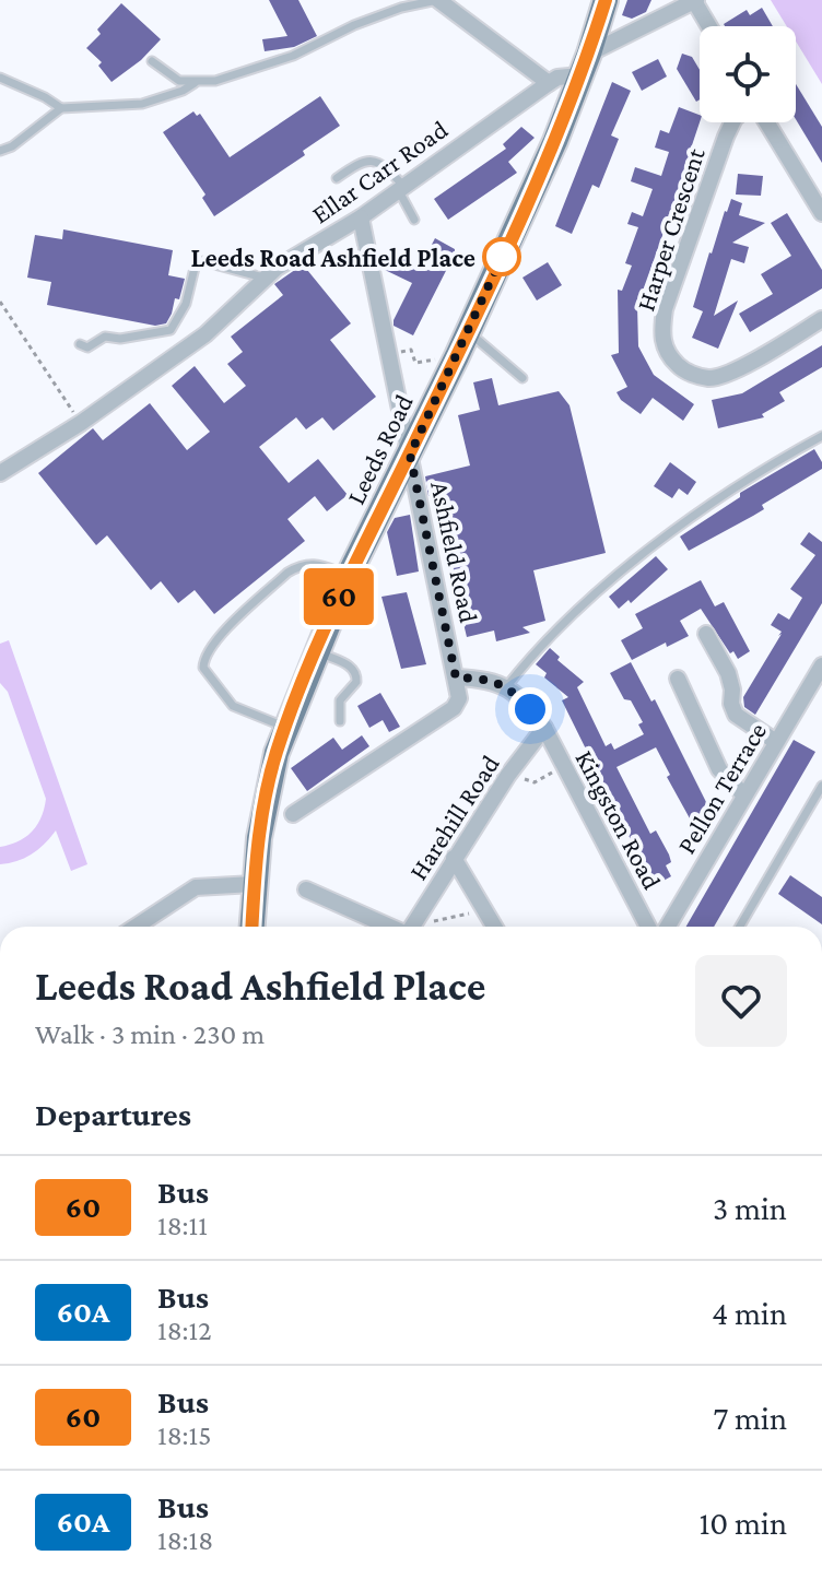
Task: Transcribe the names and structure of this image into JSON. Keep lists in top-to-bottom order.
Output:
{
  "streets": {
    "main road": ["Leeds Road"],
    "street": [
      "Ellar Carr Road",
      "Harper Crescent",
      "Ashfield Road",
      "Pellon Terrace",
      "Harehill Road",
      "Kingston Road"
    ]
  },
  "crossings": [
    ["Ellar Carr Road", "Leeds Road"],
    ["Ellar Carr Road", "Ashfield Road"],
    ["Leeds Road", "Ashfield Road"],
    ["Harehill Road", "Kingston Road"]
  ],
  "places": ["Leeds Road Ashfield Place"],
  "lines": ["bus line 60"],
  "page": {
    "on_map": "60",
    "heading": [
      ["Leeds Road Ashfield Place", "Walk · 3 min · 230 m"],
      "Departures"
    ],
    "list": [
      {
        "mark": "60",
        "name": "Bus",
        "note": "18:11",
        "value": "3 min"
      },
      {
        "mark": "60A",
        "name": "Bus",
        "note": "18:12",
        "value": "4 min"
      },
      {
        "mark": "60",
        "name": "Bus",
        "note": "18:15",
        "value": "7 min"
      },
      {
        "mark": "60A",
        "name": "Bus",
        "note": "18:18",
        "value": "10 min"
      }
    ]
  }
}
